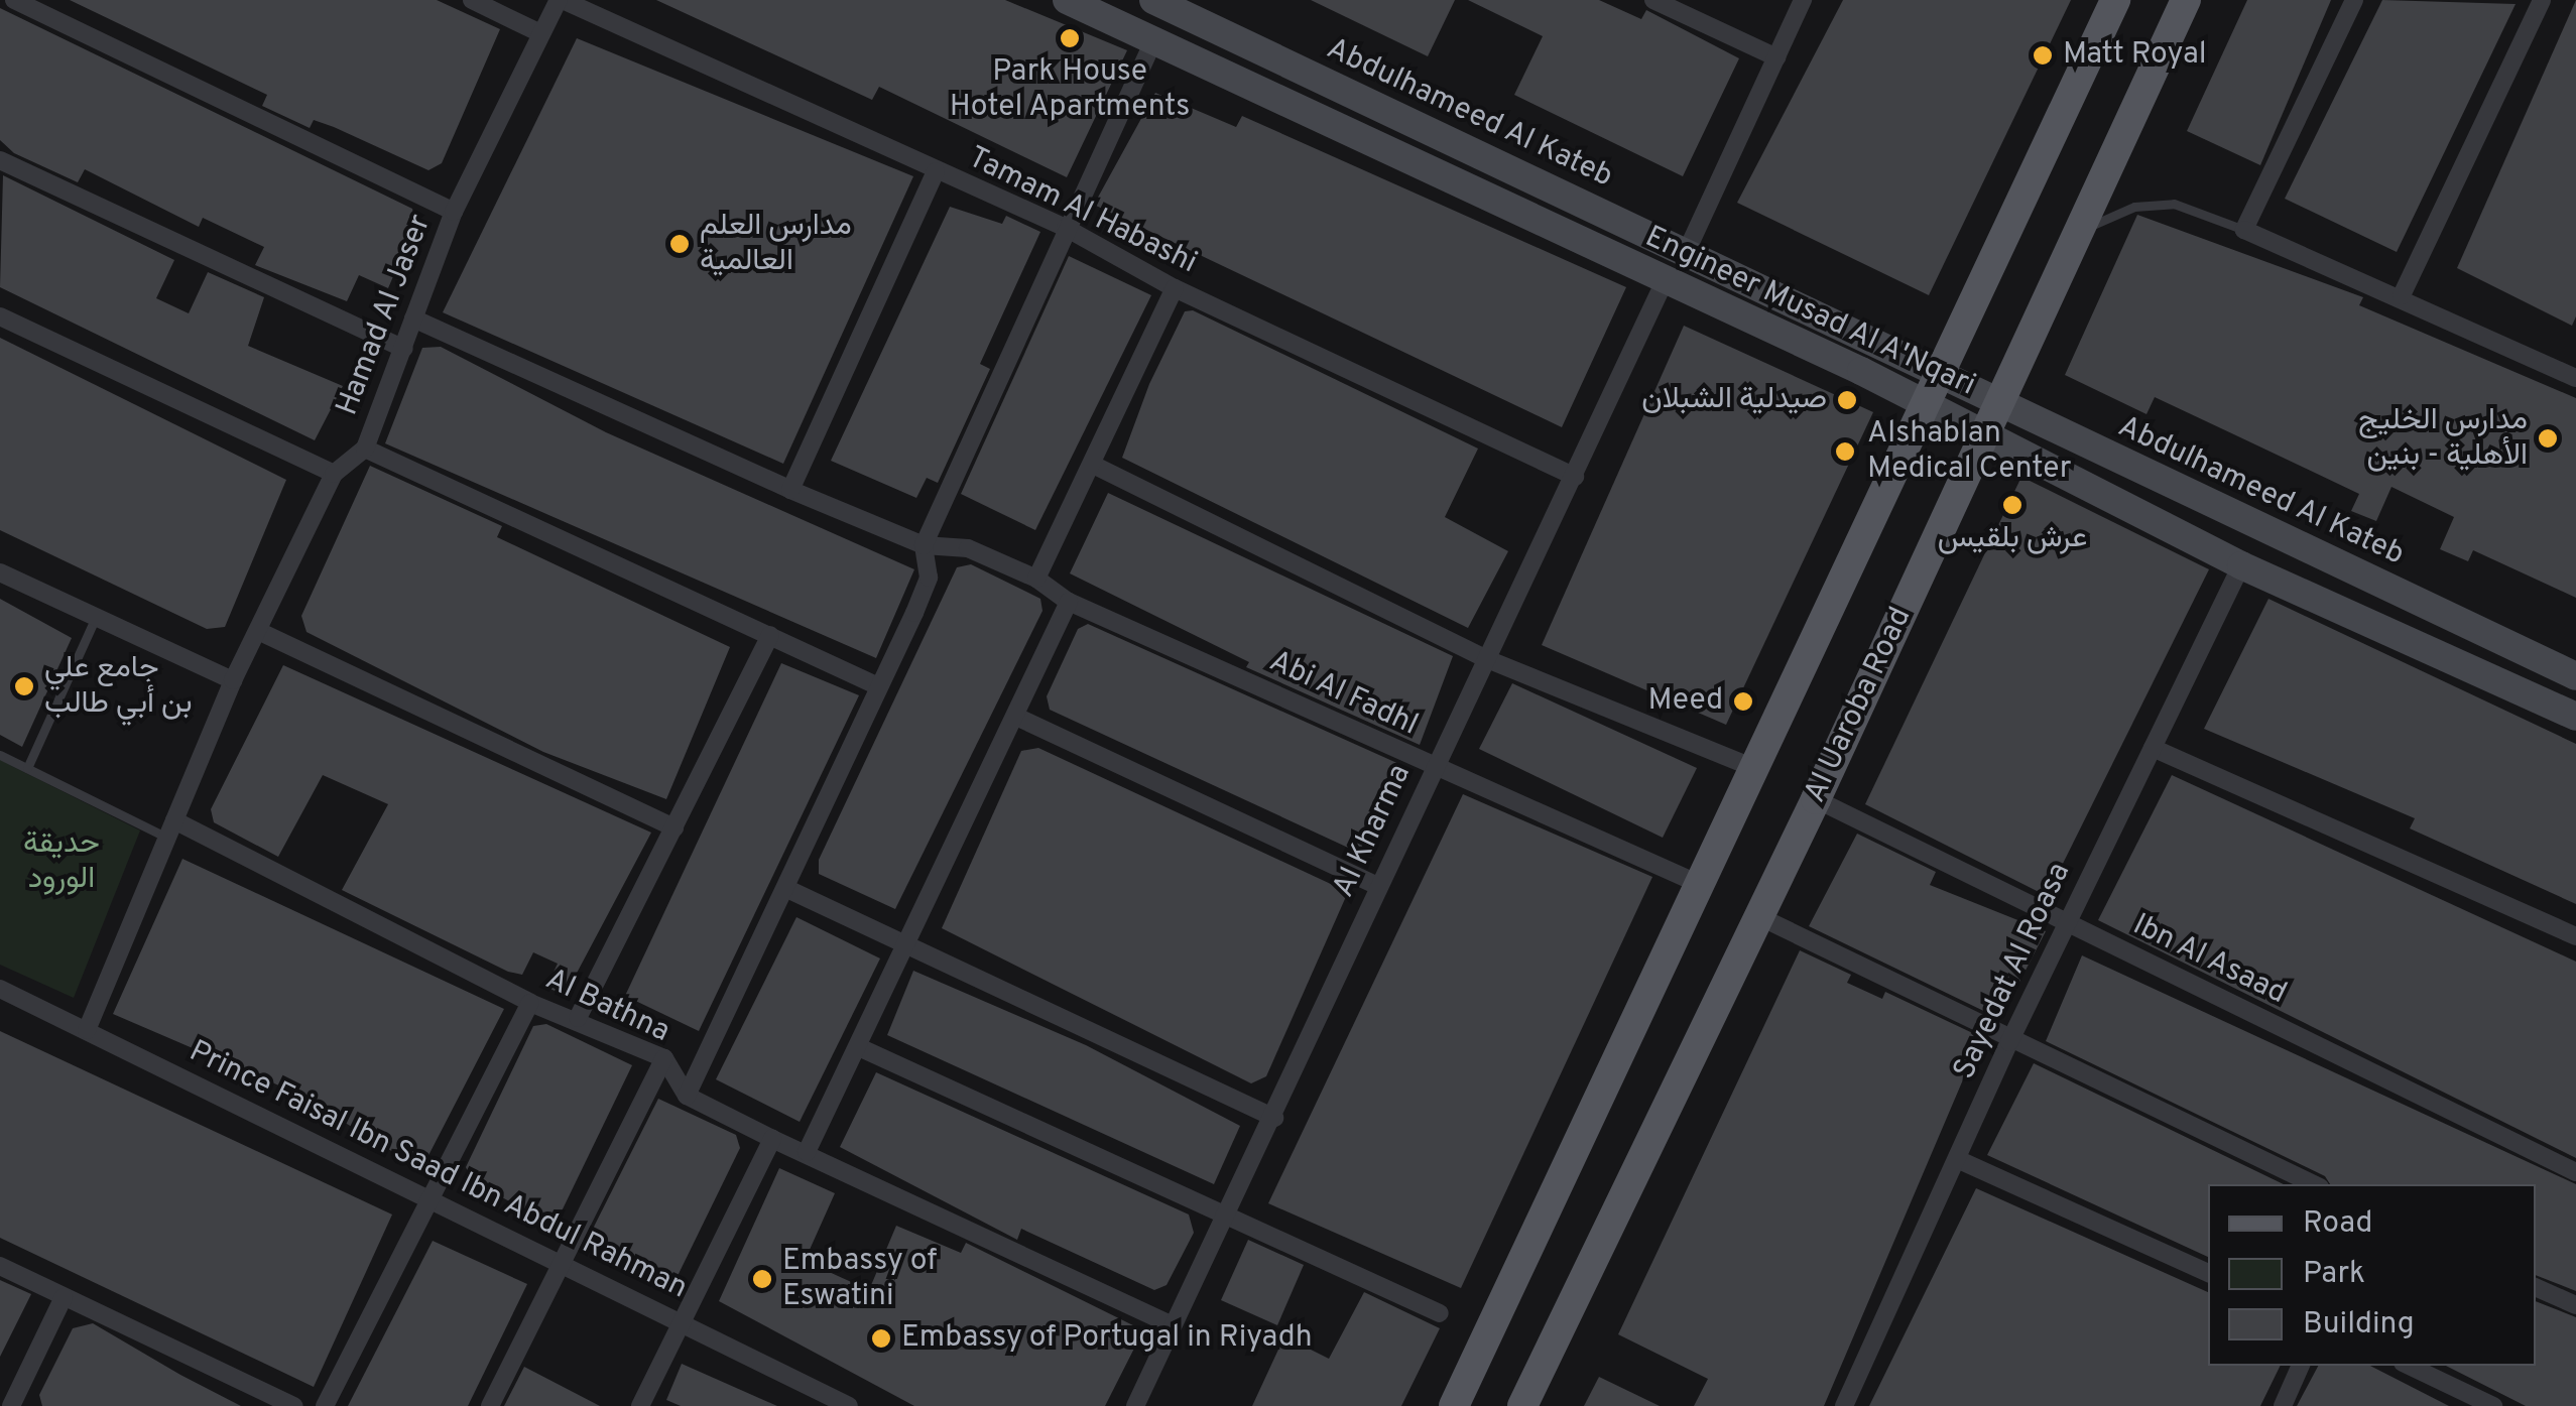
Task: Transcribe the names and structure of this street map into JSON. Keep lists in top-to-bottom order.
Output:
{
  "streets": {
    "main road": ["Al Uaroba Road"],
    "street": [
      "Abdulhameed Al Kateb",
      "Tamam Al Habashi",
      "Engineer Musad Al A'Nqari",
      "Hamad Al Jaser",
      "Abi Al Fadhl",
      "Al Kharma",
      "Ibn Al Asaad",
      "Sayedat Al Roasa",
      "Al Bathna",
      "Prince Faisal Ibn Saad Ibn Abdul Rahman"
    ]
  },
  "crossings": [
    ["Abdulhameed Al Kateb", "Engineer Musad Al A'Nqari"],
    ["Abdulhameed Al Kateb", "Al Uaroba Road"],
    ["Tamam Al Habashi", "Hamad Al Jaser"],
    ["Tamam Al Habashi", "Al Kharma"],
    ["Engineer Musad Al A'Nqari", "Al Uaroba Road"],
    ["Engineer Musad Al A'Nqari", "Al Kharma"],
    ["Engineer Musad Al A'Nqari", "Sayedat Al Roasa"],
    ["Hamad Al Jaser", "Al Bathna"],
    ["Hamad Al Jaser", "Prince Faisal Ibn Saad Ibn Abdul Rahman"],
    ["Abi Al Fadhl", "Al Kharma"],
    ["Al Uaroba Road", "Ibn Al Asaad"],
    ["Al Kharma", "Al Bathna"],
    ["Ibn Al Asaad", "Sayedat Al Roasa"]
  ],
  "parks": ["حديقة الورود"],
  "places": [
    "Park House Hotel Apartments",
    "Matt Royal",
    "مدارس العلم العالمية",
    "صيدلية الشبلان",
    "مدارس الخليج الأهلية - بنين",
    "Alshablan Medical Center",
    "عرش بلقيس",
    "جامع علي بن أبي طالب",
    "Meed",
    "Embassy of Eswatini",
    "Embassy of Portugal in Riyadh"
  ],
  "legend": ["Road", "Park", "Building"]
}
